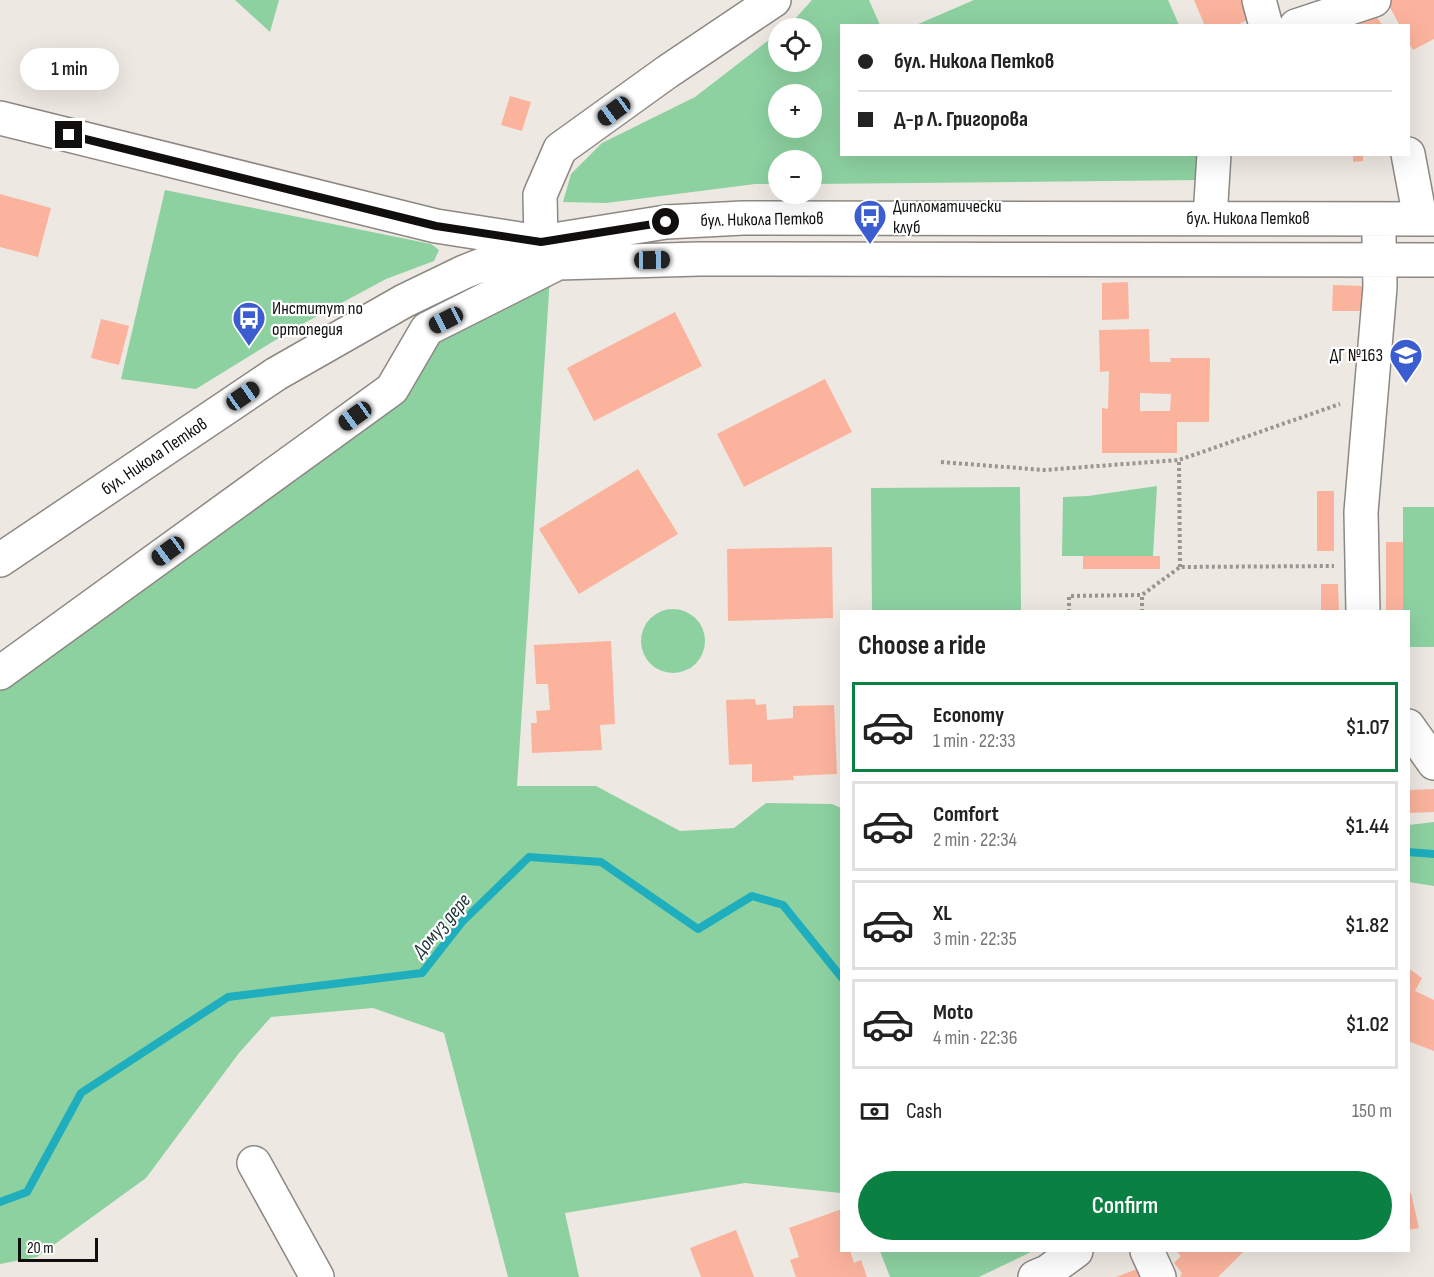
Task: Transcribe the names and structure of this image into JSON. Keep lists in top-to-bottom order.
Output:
{
  "streets": {
    "street": ["бул. Никола Петков"]
  },
  "water": ["Домуз дере"],
  "places": {
    "bus stop": ["Дипломатически клуб", "Институт по ортопедия"],
    "school or university": ["ДГ №163"]
  },
  "scale_bar": "20 m",
  "page": {
    "map_buttons": ["+", "−"],
    "banner": ["бул. Никола Петков", "Д-р Л. Григорова"],
    "bubble": "1 min",
    "heading": "Choose a ride",
    "list": [
      {
        "name": "Economy",
        "note": "1 min · 22:33",
        "value": "$1.07"
      },
      {
        "name": "Comfort",
        "note": "2 min · 22:34",
        "value": "$1.44"
      },
      {
        "name": "XL",
        "note": "3 min · 22:35",
        "value": "$1.82"
      },
      {
        "name": "Moto",
        "note": "4 min · 22:36",
        "value": "$1.02"
      }
    ],
    "pay": ["Cash", "150 m"],
    "buttons": "Confirm",
    "scale": "20 m"
  }
}
